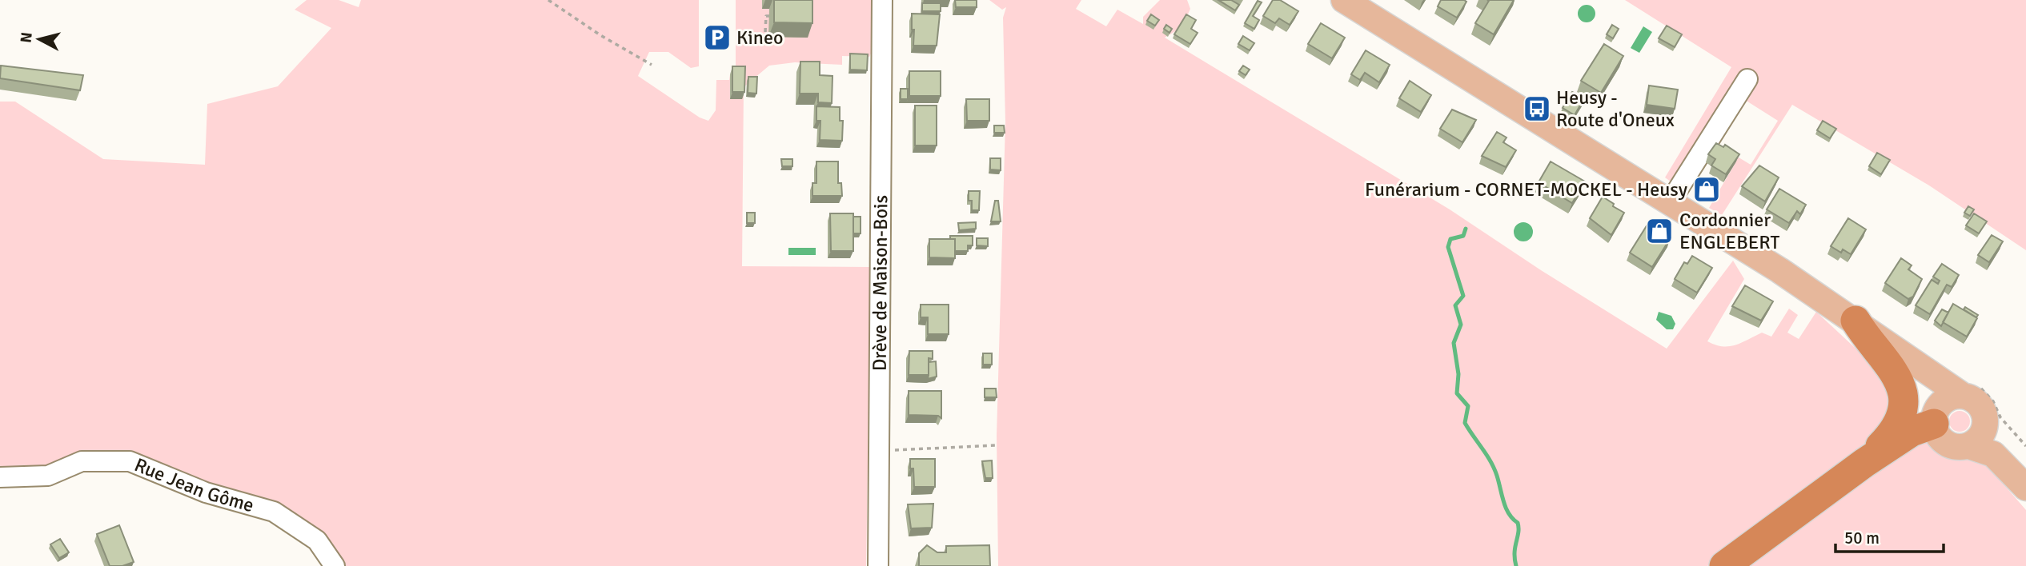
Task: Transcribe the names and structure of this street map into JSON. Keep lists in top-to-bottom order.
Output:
{
  "streets": {
    "street": ["Drève de Maison-Bois", "Rue Jean Gôme"]
  },
  "places": {
    "parking": ["Kineo"],
    "bus stop": ["Heusy - Route d'Oneux"],
    "shop": ["Funérarium - CORNET-MOCKEL - Heusy", "Cordonnier ENGLEBERT"]
  },
  "scale_bar": "50 m",
  "north": "left"
}
